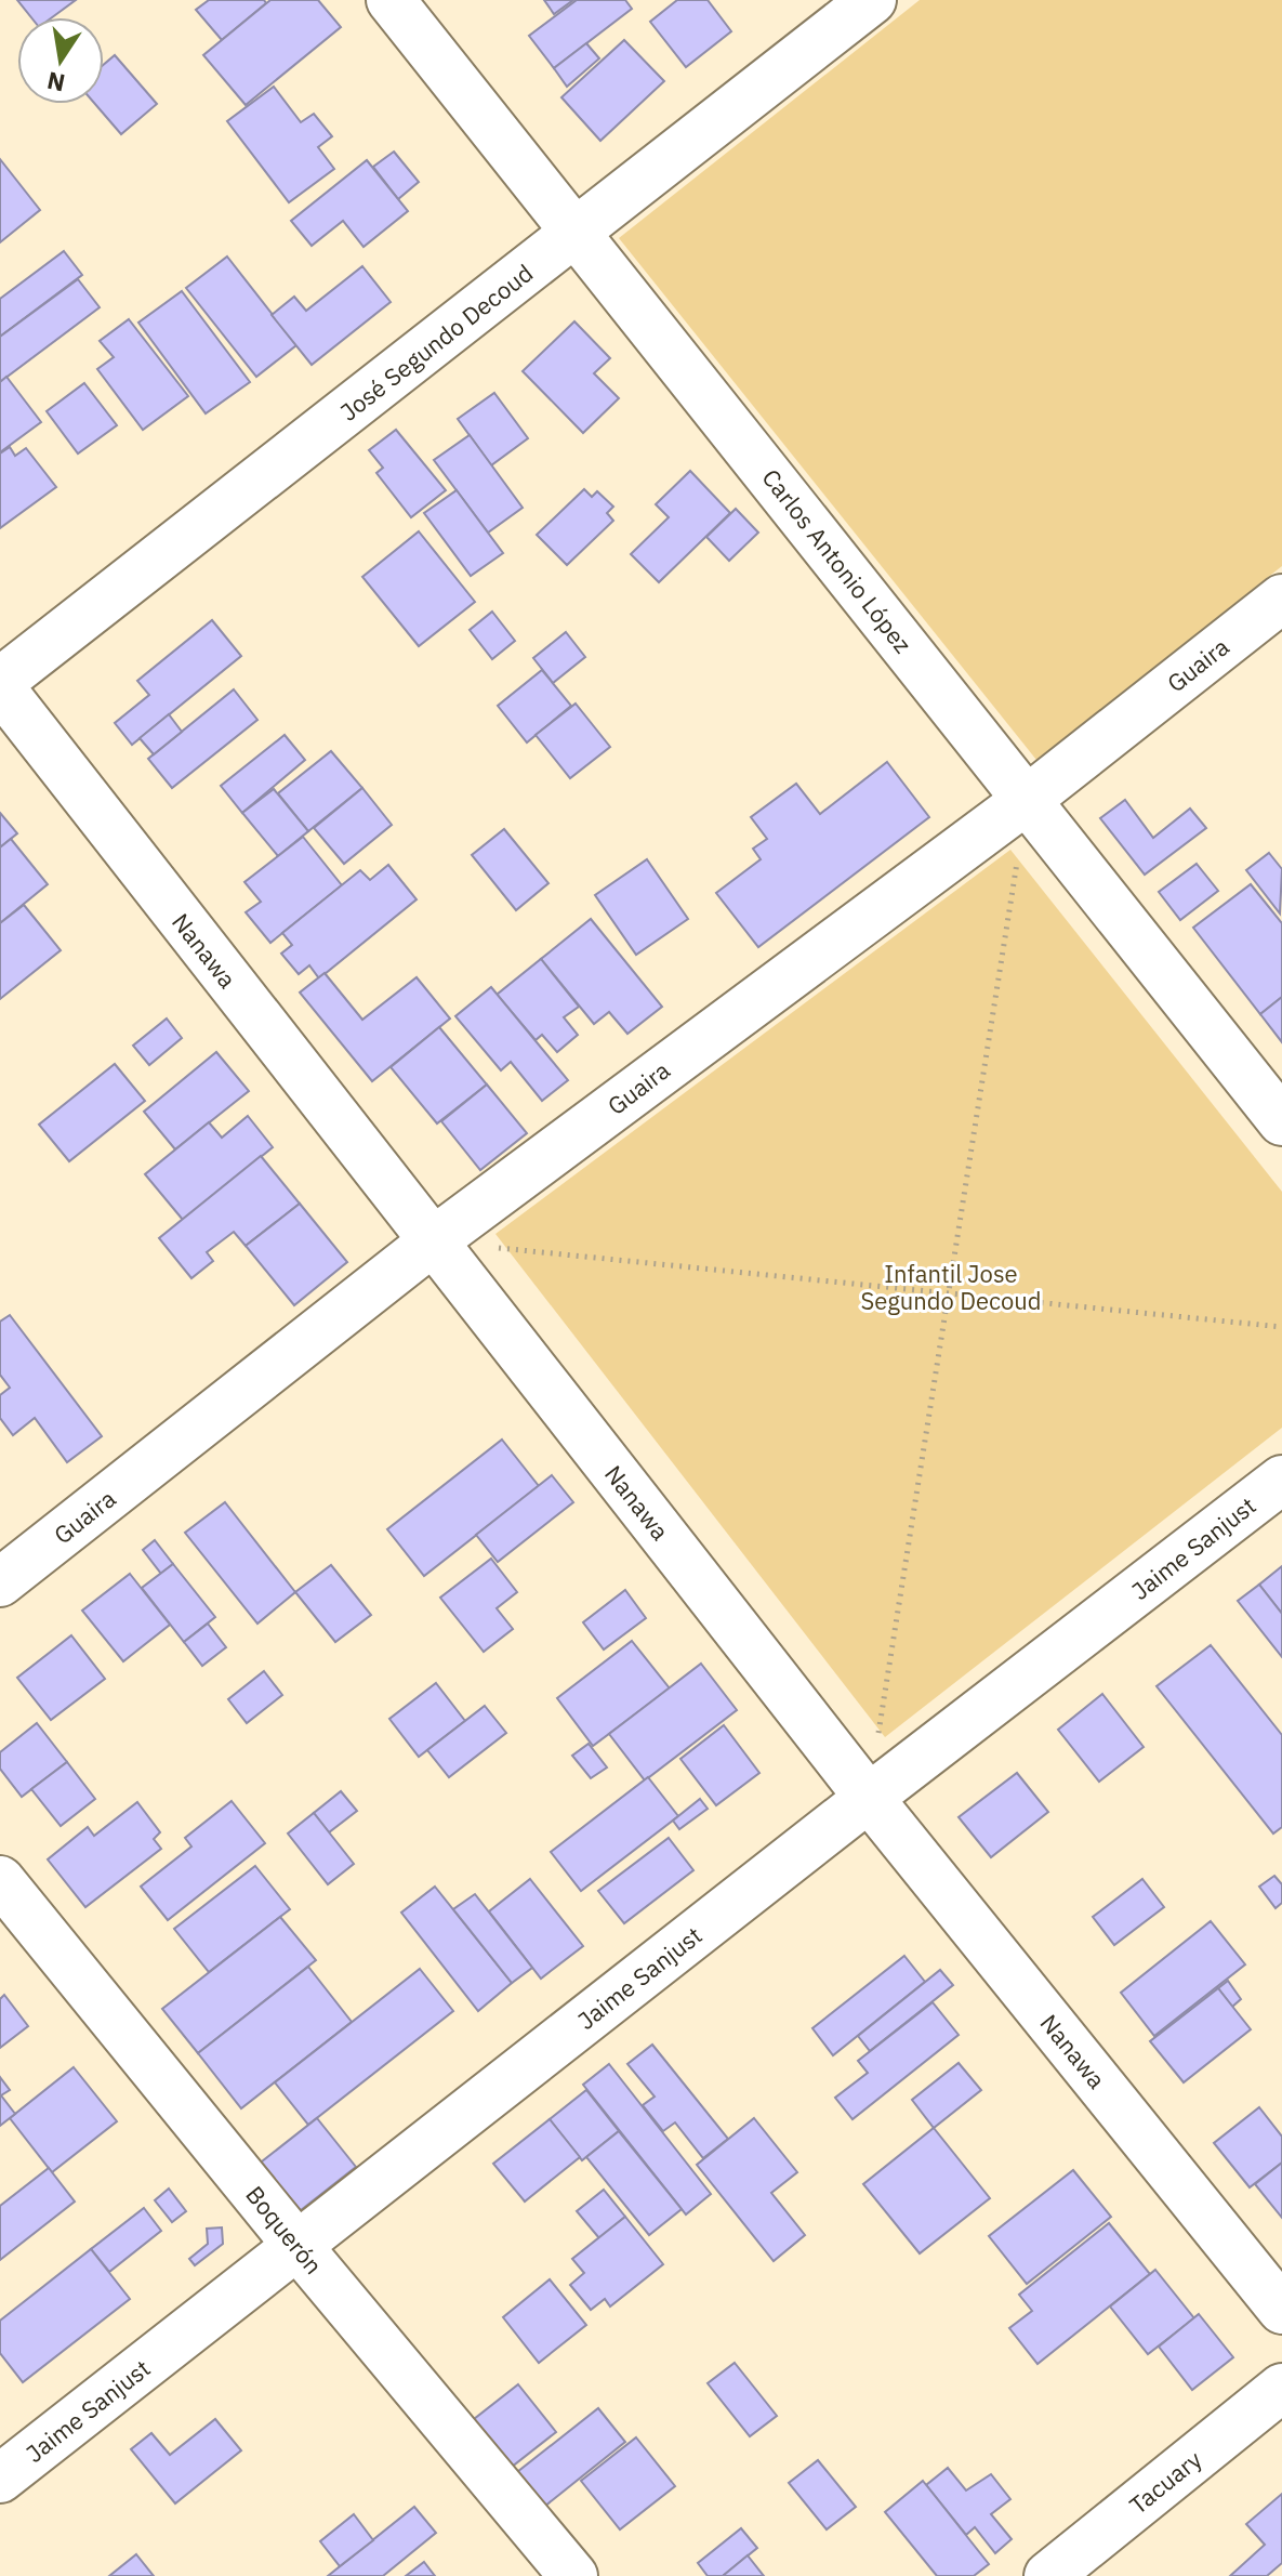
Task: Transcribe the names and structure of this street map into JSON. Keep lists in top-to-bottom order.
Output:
{
  "streets": {
    "street": [
      "José Segundo Decoud",
      "Carlos Antonio López",
      "Guaira",
      "Nanawa",
      "Jaime Sanjust",
      "Boquerón",
      "Tacuary"
    ]
  },
  "crossings": [
    ["José Segundo Decoud", "Carlos Antonio López"],
    ["José Segundo Decoud", "Nanawa"],
    ["Carlos Antonio López", "Guaira"],
    ["Guaira", "Nanawa"],
    ["Nanawa", "Jaime Sanjust"],
    ["Jaime Sanjust", "Boquerón"]
  ],
  "parks": ["Infantil Jose Segundo Decoud"],
  "north": "bottom"
}
